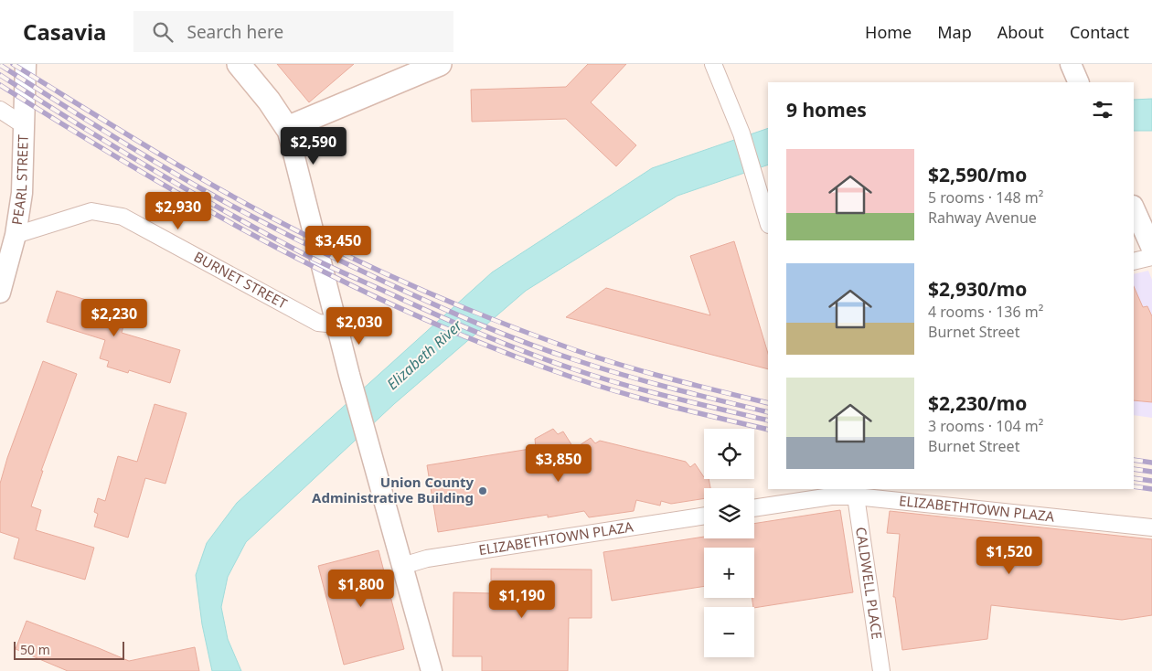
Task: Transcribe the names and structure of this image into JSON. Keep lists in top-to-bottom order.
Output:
{
  "streets": {
    "street": [
      "PEARL STREET",
      "BURNET STREET",
      "ELIZABETHTOWN PLAZA",
      "CALDWELL PLACE"
    ]
  },
  "crossings": [
    ["PEARL STREET", "BURNET STREET"],
    ["ELIZABETHTOWN PLAZA", "CALDWELL PLACE"]
  ],
  "water": ["Elizabeth River"],
  "places": ["Union County Administrative Building"],
  "scale_bar": "50 m",
  "page": {
    "header": "Casavia",
    "search": "Search here",
    "nav": [
      "Home",
      "Map",
      "About",
      "Contact"
    ],
    "heading": "9 homes",
    "price": [
      "$2,590",
      "$2,930",
      "$3,450",
      "$2,230",
      "$2,030",
      "$3,850",
      "$1,520",
      "$1,800",
      "$1,190"
    ],
    "list": [
      {
        "name": "$2,590/mo",
        "note": "5 rooms · 148 m² · Rahway Avenue"
      },
      {
        "name": "$2,930/mo",
        "note": "4 rooms · 136 m² · Burnet Street"
      },
      {
        "name": "$2,230/mo",
        "note": "3 rooms · 104 m² · Burnet Street"
      }
    ],
    "map_buttons": ["+", "−"],
    "scale": "50 m"
  }
}
